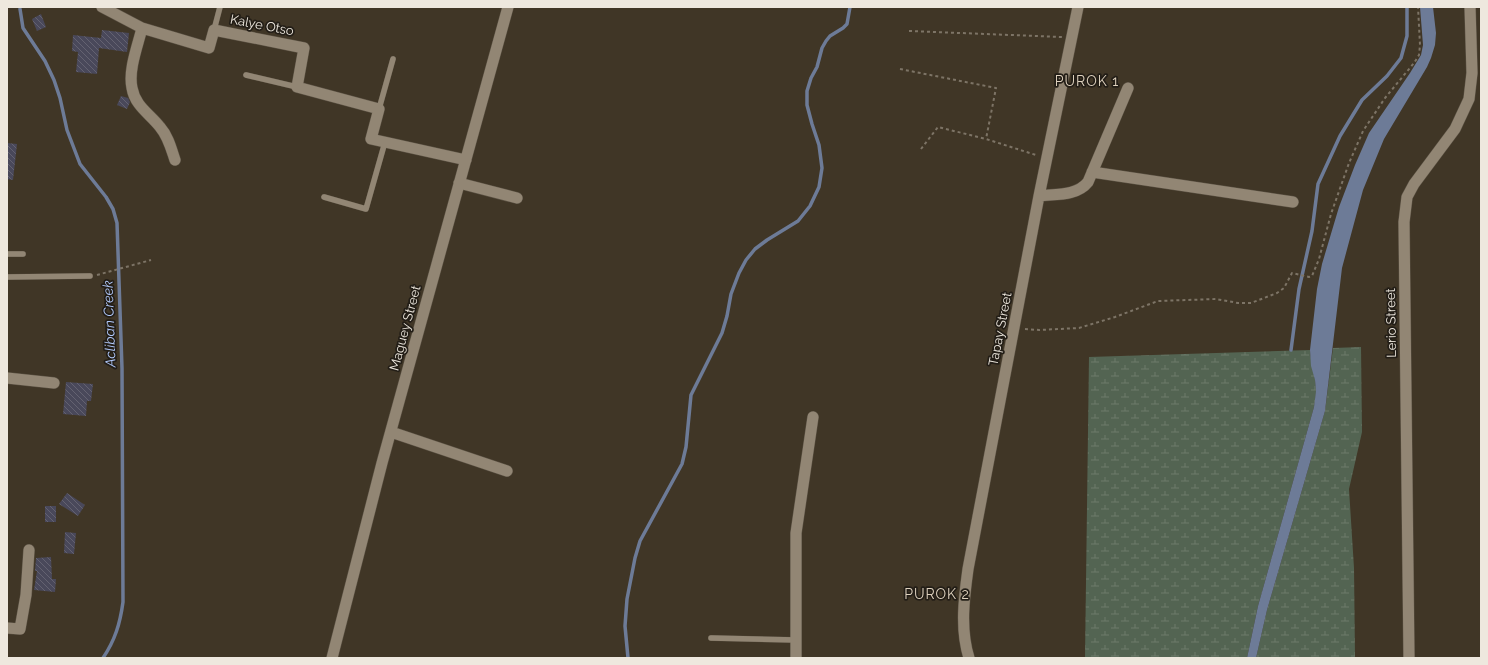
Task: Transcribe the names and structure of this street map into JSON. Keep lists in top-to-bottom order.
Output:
{
  "streets": {
    "street": [
      "Kalye Otso",
      "Lerio Street",
      "Maguey Street",
      "Tapay Street"
    ]
  },
  "districts": ["PUROK 1", "PUROK 2"],
  "water": ["Acliban Creek"]
}
